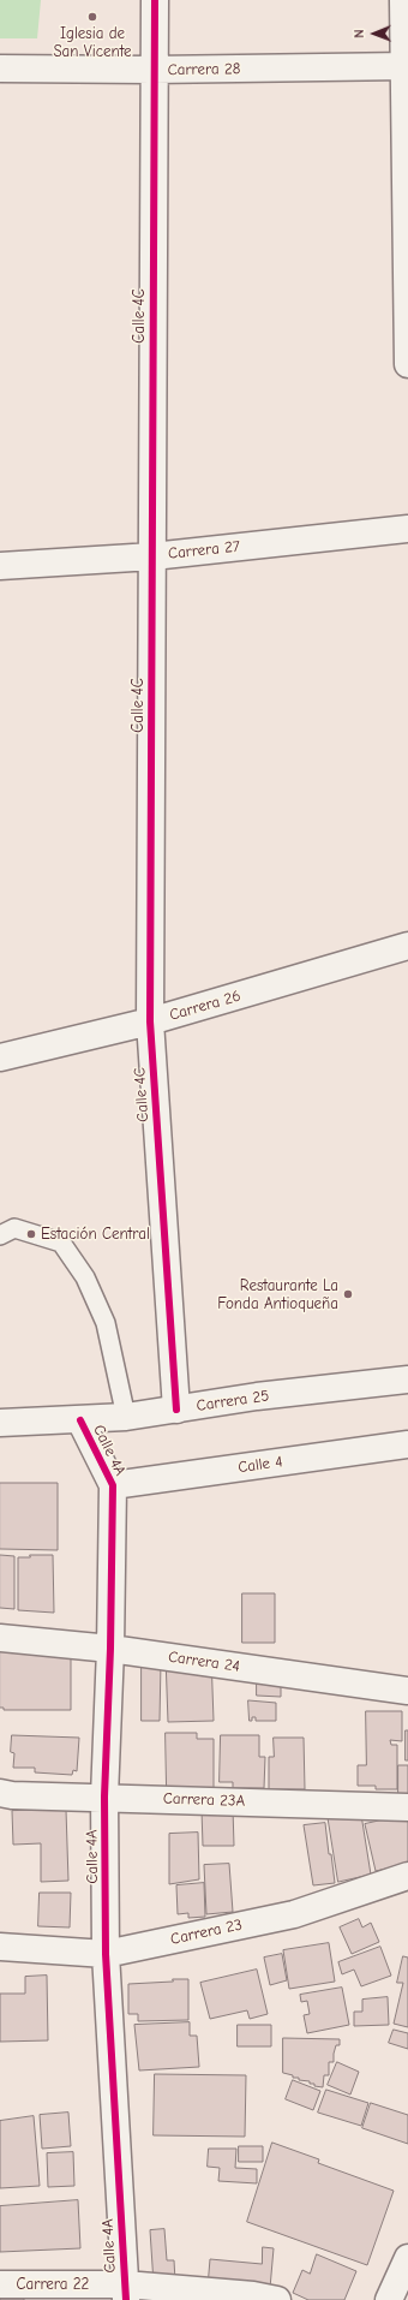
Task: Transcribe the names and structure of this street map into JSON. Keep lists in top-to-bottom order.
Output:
{
  "streets": {
    "street": [
      "Carrera 28",
      "Calle 4C",
      "Carrera 27",
      "Carrera 26",
      "Carrera 25",
      "Calle 4A",
      "Calle 4",
      "Carrera 24",
      "Carrera 23A",
      "Carrera 23",
      "Carrera 22"
    ]
  },
  "crossings": [
    ["Carrera 28", "Calle 4C"],
    ["Calle 4C", "Carrera 27"],
    ["Calle 4C", "Carrera 26"],
    ["Calle 4C", "Carrera 25"],
    ["Carrera 25", "Calle 4A"],
    ["Calle 4A", "Calle 4"],
    ["Calle 4A", "Carrera 24"],
    ["Calle 4A", "Carrera 23A"],
    ["Calle 4A", "Carrera 23"],
    ["Calle 4A", "Carrera 22"]
  ],
  "places": ["Iglesia de San Vicente", "Estación Central", "Restaurante La Fonda Antioqueña"],
  "north": "left"
}
